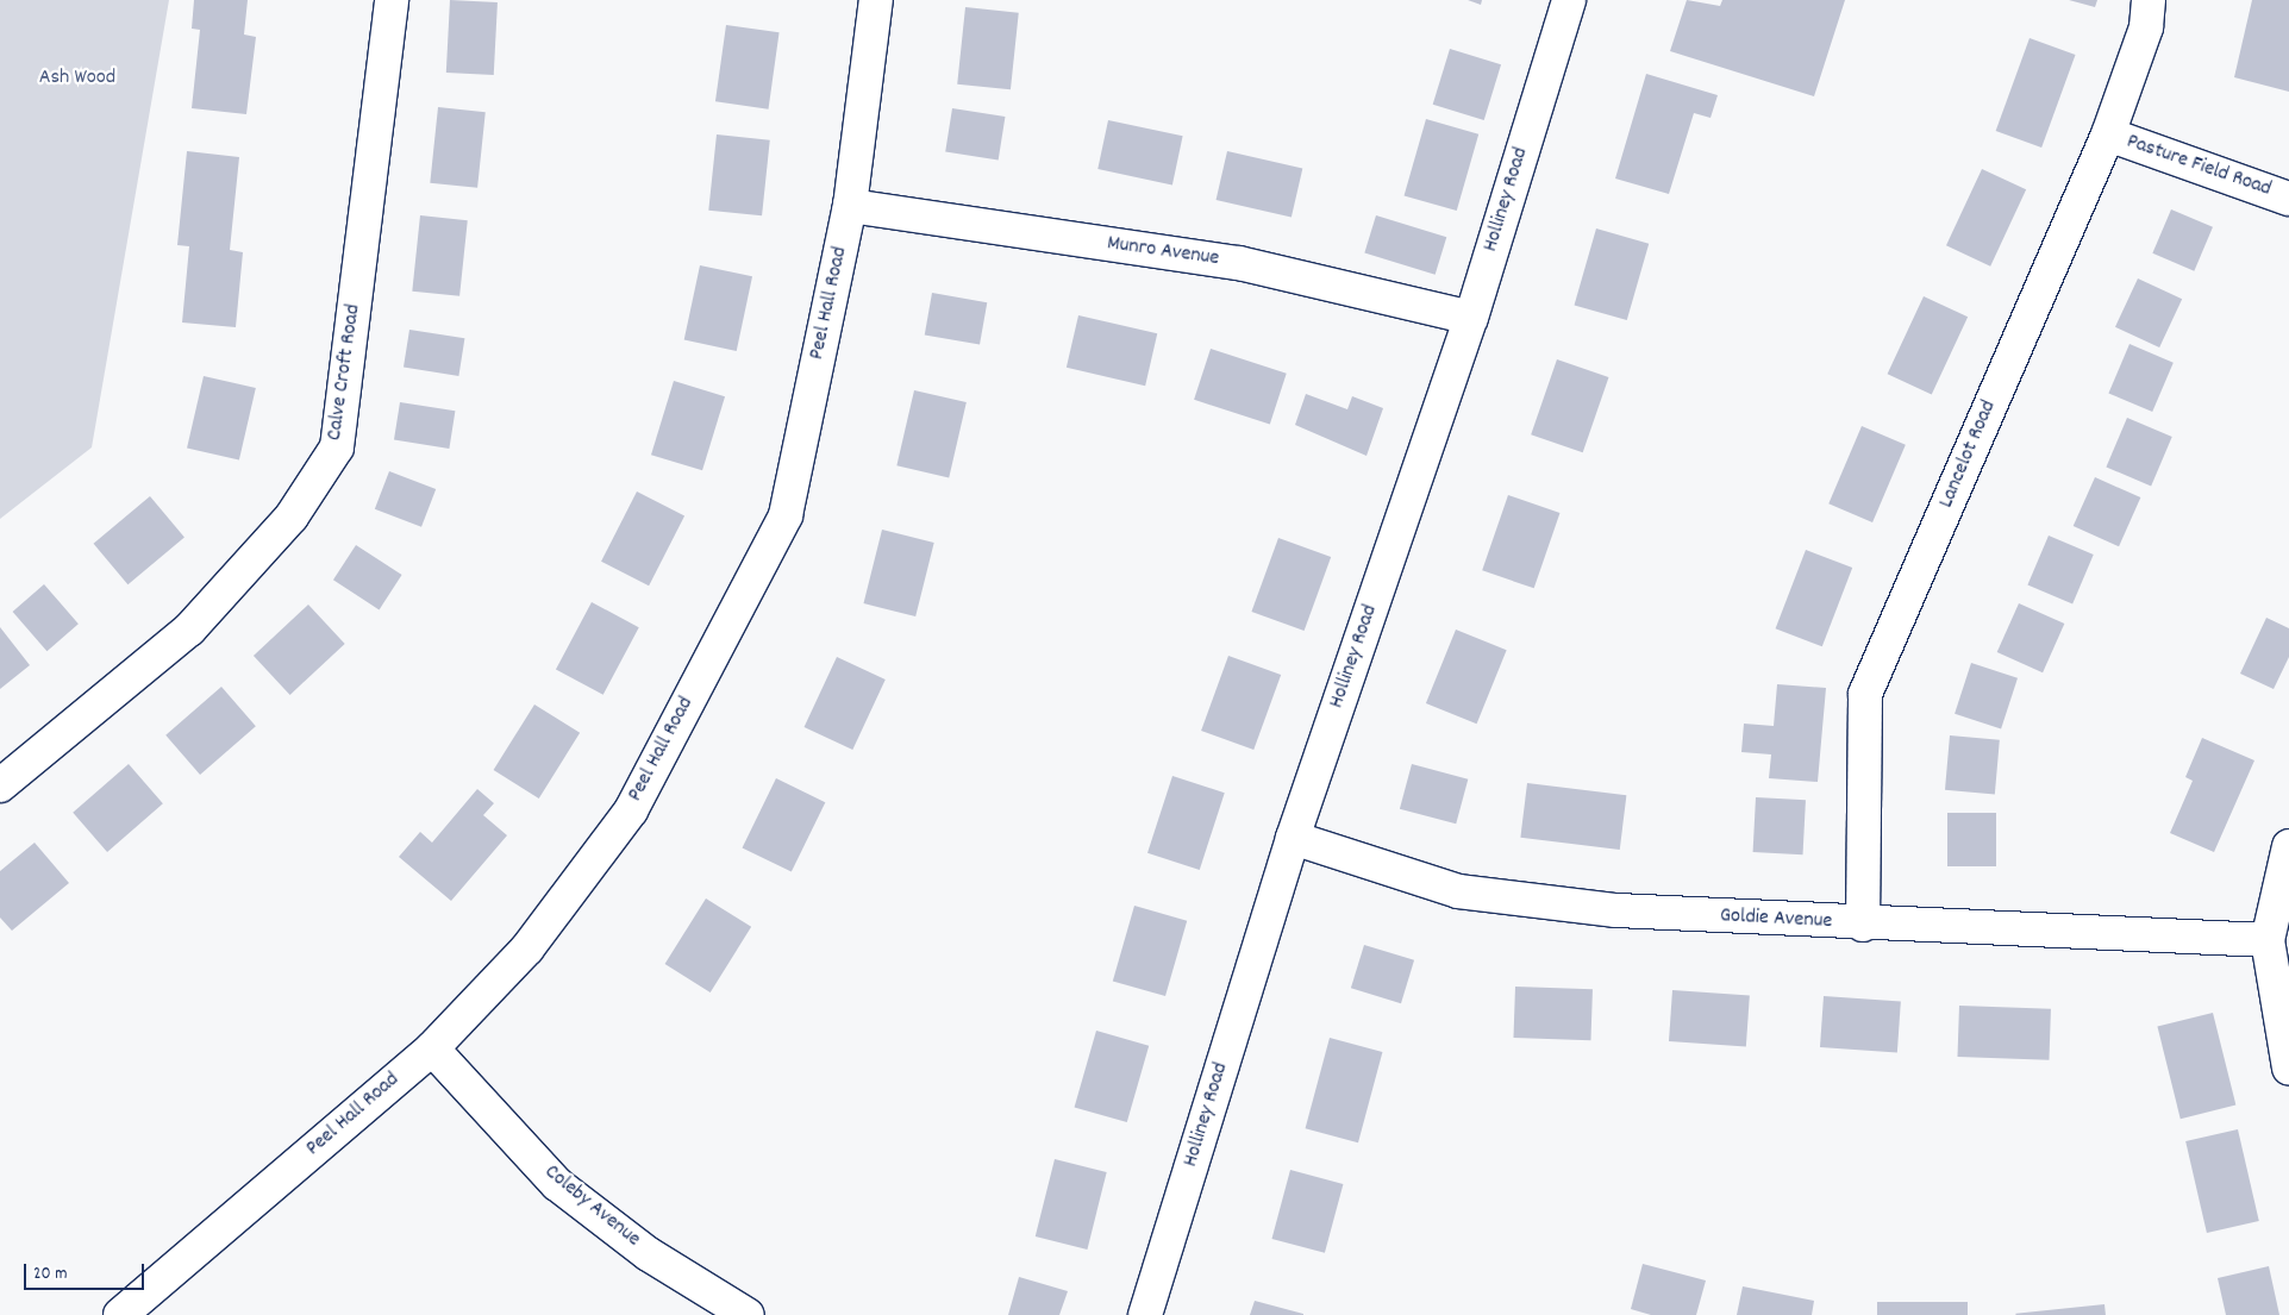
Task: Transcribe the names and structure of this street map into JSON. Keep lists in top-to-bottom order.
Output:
{
  "streets": {
    "street": [
      "Pasture Field Road",
      "Holliney Road",
      "Munro Avenue",
      "Peel Hall Road",
      "Calve Croft Road",
      "Lancelot Road",
      "Goldie Avenue",
      "Coleby Avenue"
    ]
  },
  "crossings": [
    ["Pasture Field Road", "Lancelot Road"],
    ["Holliney Road", "Munro Avenue"],
    ["Holliney Road", "Goldie Avenue"],
    ["Munro Avenue", "Peel Hall Road"],
    ["Peel Hall Road", "Coleby Avenue"],
    ["Lancelot Road", "Goldie Avenue"]
  ],
  "parks": ["Ash Wood"],
  "scale_bar": "20 m"
}
